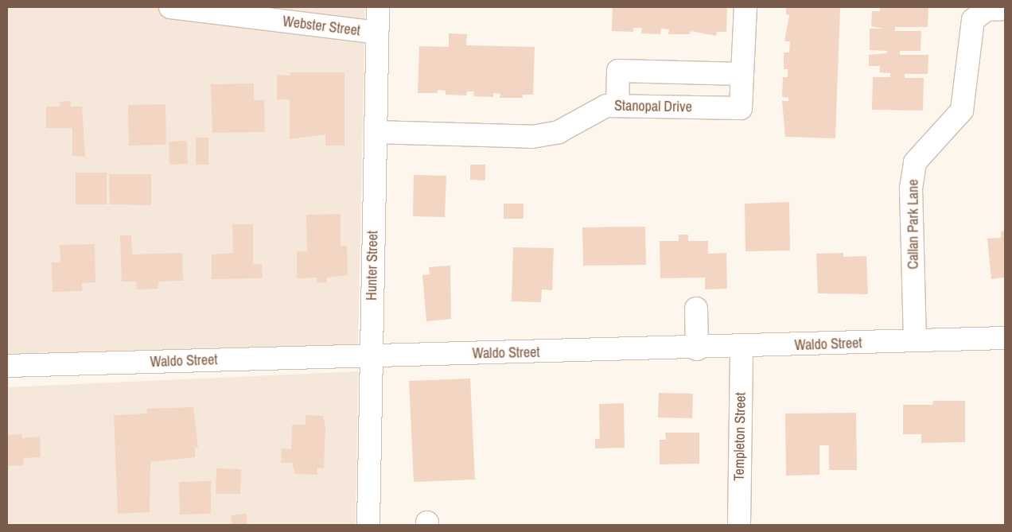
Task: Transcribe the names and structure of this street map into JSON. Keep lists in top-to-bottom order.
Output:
{
  "streets": {
    "street": [
      "Webster Street",
      "Stanopal Drive",
      "Callan Park Lane",
      "Hunter Street",
      "Waldo Street",
      "Templeton Street"
    ]
  },
  "crossings": [
    ["Webster Street", "Hunter Street"],
    ["Stanopal Drive", "Hunter Street"],
    ["Callan Park Lane", "Waldo Street"],
    ["Hunter Street", "Waldo Street"],
    ["Waldo Street", "Templeton Street"]
  ]
}
